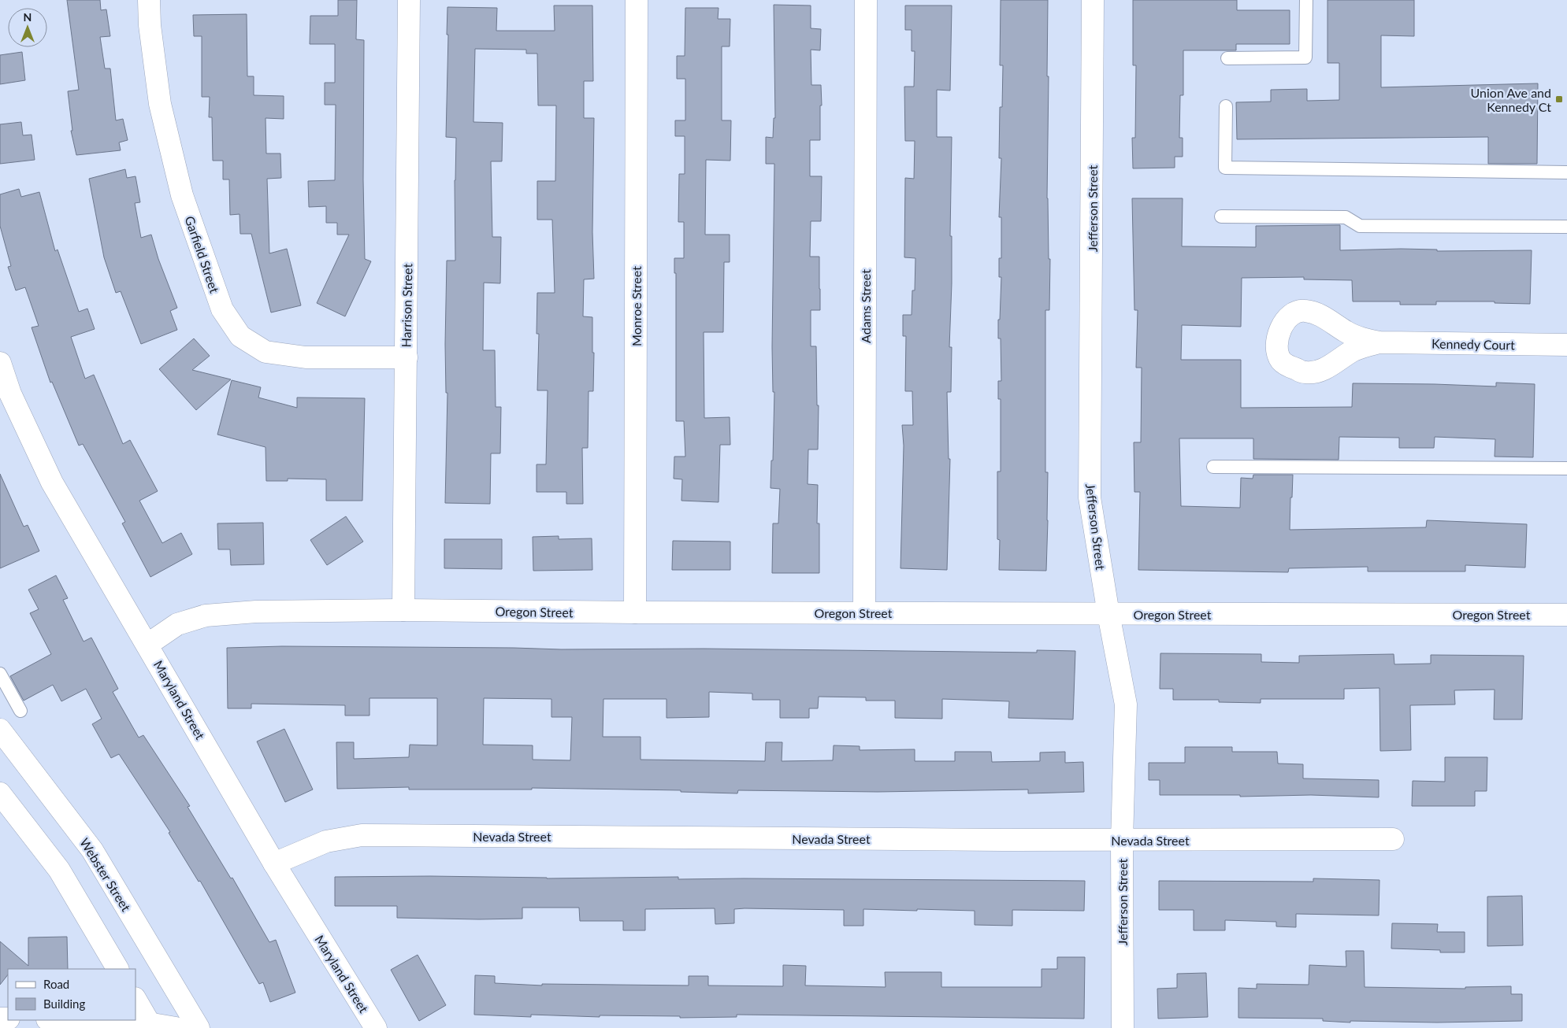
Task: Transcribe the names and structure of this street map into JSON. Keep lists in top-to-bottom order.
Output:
{
  "streets": {
    "street": [
      "Jefferson Street",
      "Garfield Street",
      "Harrison Street",
      "Monroe Street",
      "Adams Street",
      "Kennedy Court",
      "Oregon Street",
      "Maryland Street",
      "Nevada Street",
      "Webster Street"
    ]
  },
  "crossings": [
    ["Jefferson Street", "Oregon Street"],
    ["Jefferson Street", "Nevada Street"],
    ["Garfield Street", "Harrison Street"],
    ["Harrison Street", "Oregon Street"],
    ["Monroe Street", "Oregon Street"],
    ["Adams Street", "Oregon Street"],
    ["Oregon Street", "Maryland Street"],
    ["Maryland Street", "Nevada Street"]
  ],
  "places": {
    "transit": ["Union Ave and Kennedy Ct"]
  },
  "legend": ["Road", "Building"],
  "north": "top"
}
